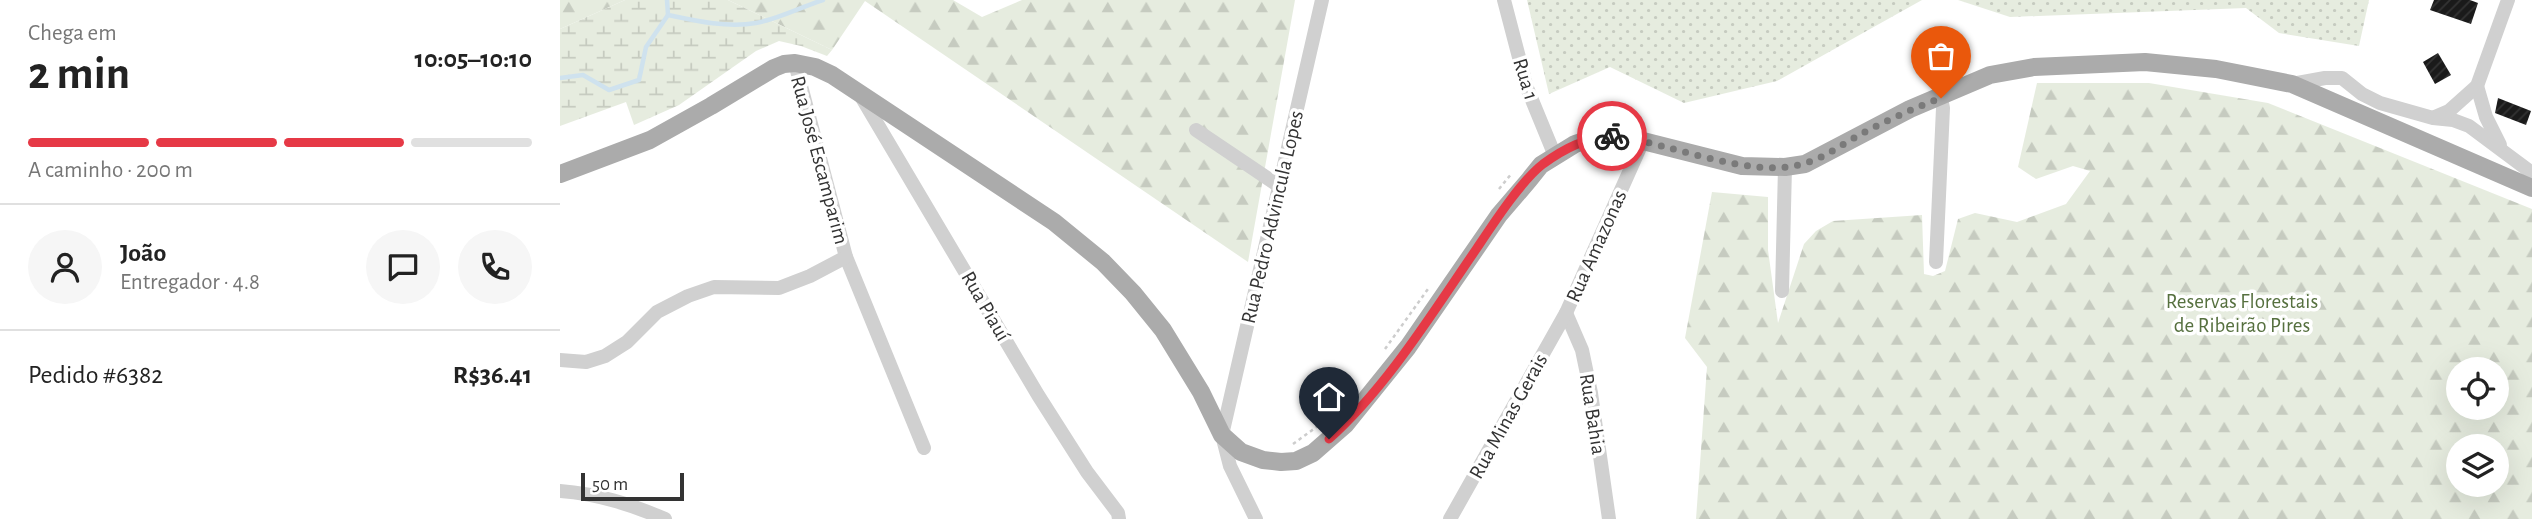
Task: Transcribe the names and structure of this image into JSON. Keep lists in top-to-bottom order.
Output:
{
  "streets": {
    "street": [
      "Rua 1",
      "Rua José Escamparim",
      "Rua Pedro Advincula Lopes",
      "Rua Amazonas",
      "Rua Piauí",
      "Rua Bahia",
      "Rua Minas Gerais"
    ]
  },
  "crossings": [
    ["Rua Amazonas", "Rua Bahia"],
    ["Rua Amazonas", "Rua Minas Gerais"],
    ["Rua Bahia", "Rua Minas Gerais"]
  ],
  "parks": ["Reservas Florestais de Ribeirão Pires"],
  "scale_bar": "50 m",
  "page": {
    "heading": ["2 min", "Chega em", "10:05–10:10"],
    "panel": [
      "João",
      "Entregador · 4.8",
      "Pedido #6382",
      "R$36.41"
    ],
    "bar": "A caminho · 200 m",
    "scale": "50 m"
  }
}
